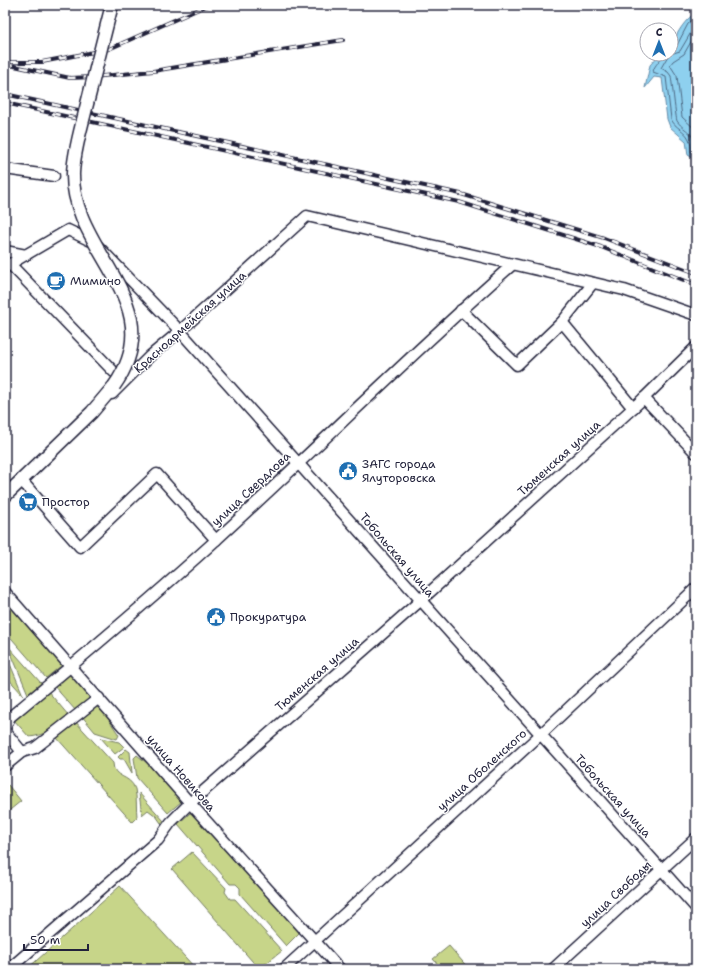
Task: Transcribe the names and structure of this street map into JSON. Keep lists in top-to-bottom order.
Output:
{
  "streets": {
    "street": [
      "Красноармейская улица",
      "Тюменская улица",
      "улица Свердлова",
      "Тобольская улица",
      "улица Оболенского",
      "улица Новикова",
      "улица Свободы"
    ]
  },
  "crossings": [
    ["Красноармейская улица", "улица Свердлова"],
    ["Красноармейская улица", "Тобольская улица"],
    ["Тюменская улица", "Тобольская улица"],
    ["Тюменская улица", "улица Новикова"],
    ["улица Свердлова", "Тобольская улица"],
    ["улица Свердлова", "улица Новикова"],
    ["Тобольская улица", "улица Оболенского"],
    ["Тобольская улица", "улица Свободы"],
    ["улица Оболенского", "улица Новикова"]
  ],
  "places": {
    "cafe": ["Мимино"],
    "public building": ["ЗАГС города Ялуторовска", "Прокуратура"],
    "supermarket": ["Простор"]
  },
  "scale_bar": "50 m",
  "north": "top"
}
